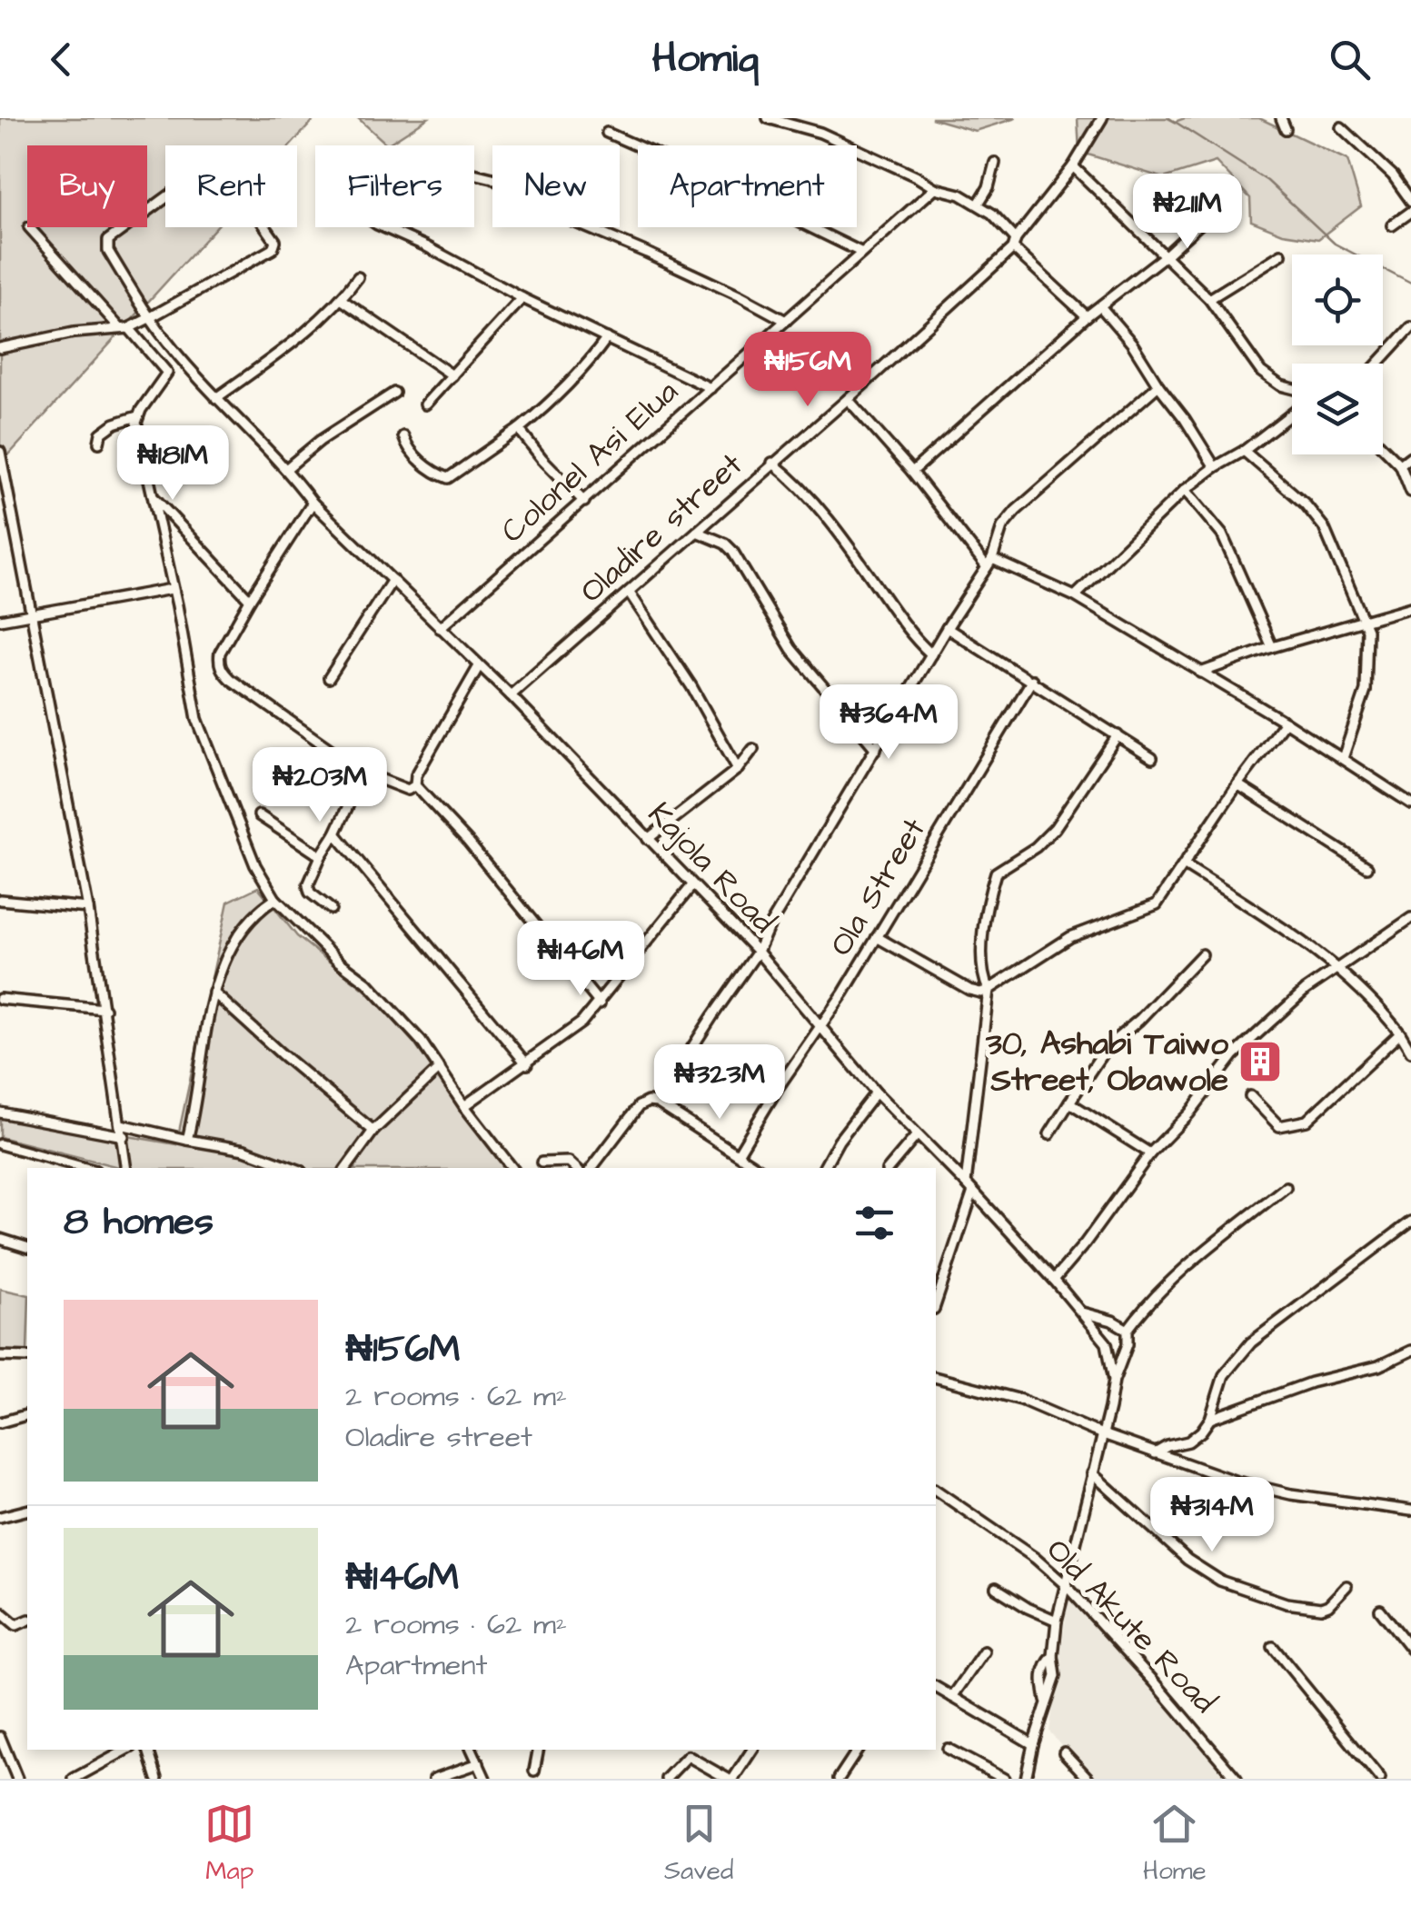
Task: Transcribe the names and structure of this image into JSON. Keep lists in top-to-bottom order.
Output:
{
  "streets": {
    "street": [
      "Colonel Asi Elua",
      "Oladire street",
      "Kajola Road",
      "Ola Street",
      "Old Akute Road"
    ]
  },
  "crossings": [
    ["Colonel Asi Elua", "Kajola Road"],
    ["Oladire street", "Kajola Road"],
    ["Kajola Road", "Ola Street"],
    ["Kajola Road", "Old Akute Road"]
  ],
  "places": {
    "building": ["30, Ashabi Taiwo Street, Obawole"]
  },
  "page": {
    "header": "Homiq",
    "chip": [
      "Buy",
      "Rent",
      "Filters",
      "New",
      "Apartment"
    ],
    "price": [
      "₦211M",
      "₦156M",
      "₦181M",
      "₦364M",
      "₦203M",
      "₦146M",
      "₦323M",
      "₦314M"
    ],
    "heading": "8 homes",
    "list": [
      {
        "name": "₦156M",
        "note": "2 rooms · 62 m² · Oladire street"
      },
      {
        "name": "₦146M",
        "note": "2 rooms · 62 m² · Apartment"
      }
    ],
    "tabs": ["Map", "Saved", "Home"]
  }
}
